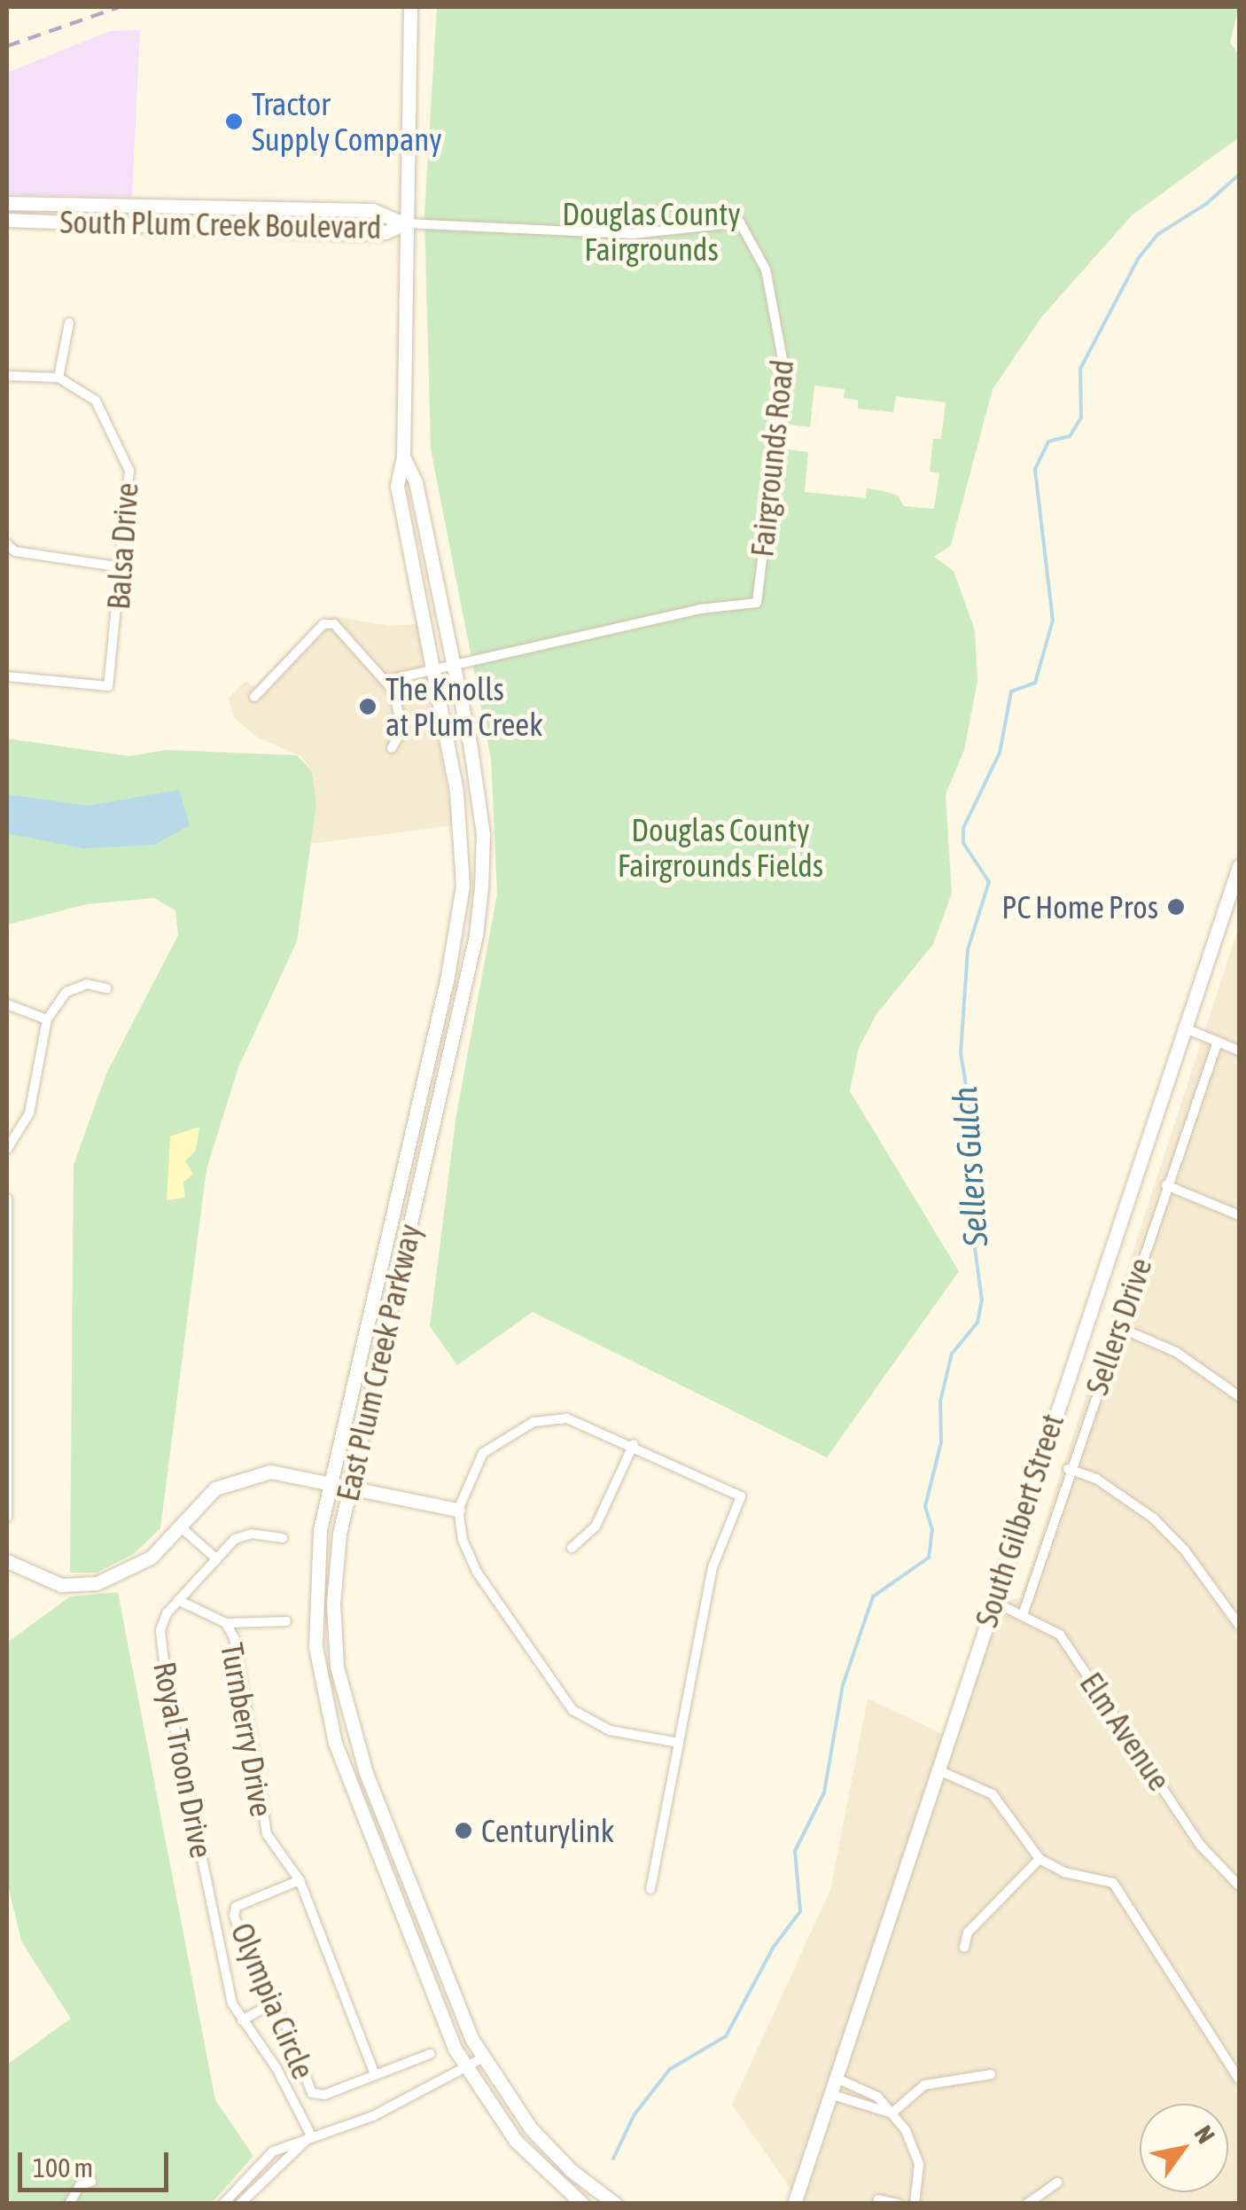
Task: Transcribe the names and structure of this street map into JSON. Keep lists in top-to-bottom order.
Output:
{
  "streets": {
    "main road": ["South Plum Creek Boulevard", "East Plum Creek Parkway", "South Gilbert Street"],
    "street": [
      "Fairgrounds Road",
      "Balsa Drive",
      "Sellers Drive",
      "Turnberry Drive",
      "Elm Avenue",
      "Royal Troon Drive",
      "Olympia Circle"
    ]
  },
  "crossings": [
    ["South Plum Creek Boulevard", "Fairgrounds Road"],
    ["South Plum Creek Boulevard", "East Plum Creek Parkway"],
    ["Fairgrounds Road", "East Plum Creek Parkway"],
    ["Sellers Drive", "Elm Avenue"],
    ["South Gilbert Street", "Elm Avenue"],
    ["Turnberry Drive", "Royal Troon Drive"],
    ["Turnberry Drive", "Olympia Circle"]
  ],
  "water": ["Sellers Gulch"],
  "parks": ["Douglas County Fairgrounds", "Douglas County Fairgrounds Fields"],
  "places": [
    "Tractor Supply Company",
    "The Knolls at Plum Creek",
    "PC Home Pros",
    "Centurylink"
  ],
  "scale_bar": "100 m",
  "north": "top right"
}
